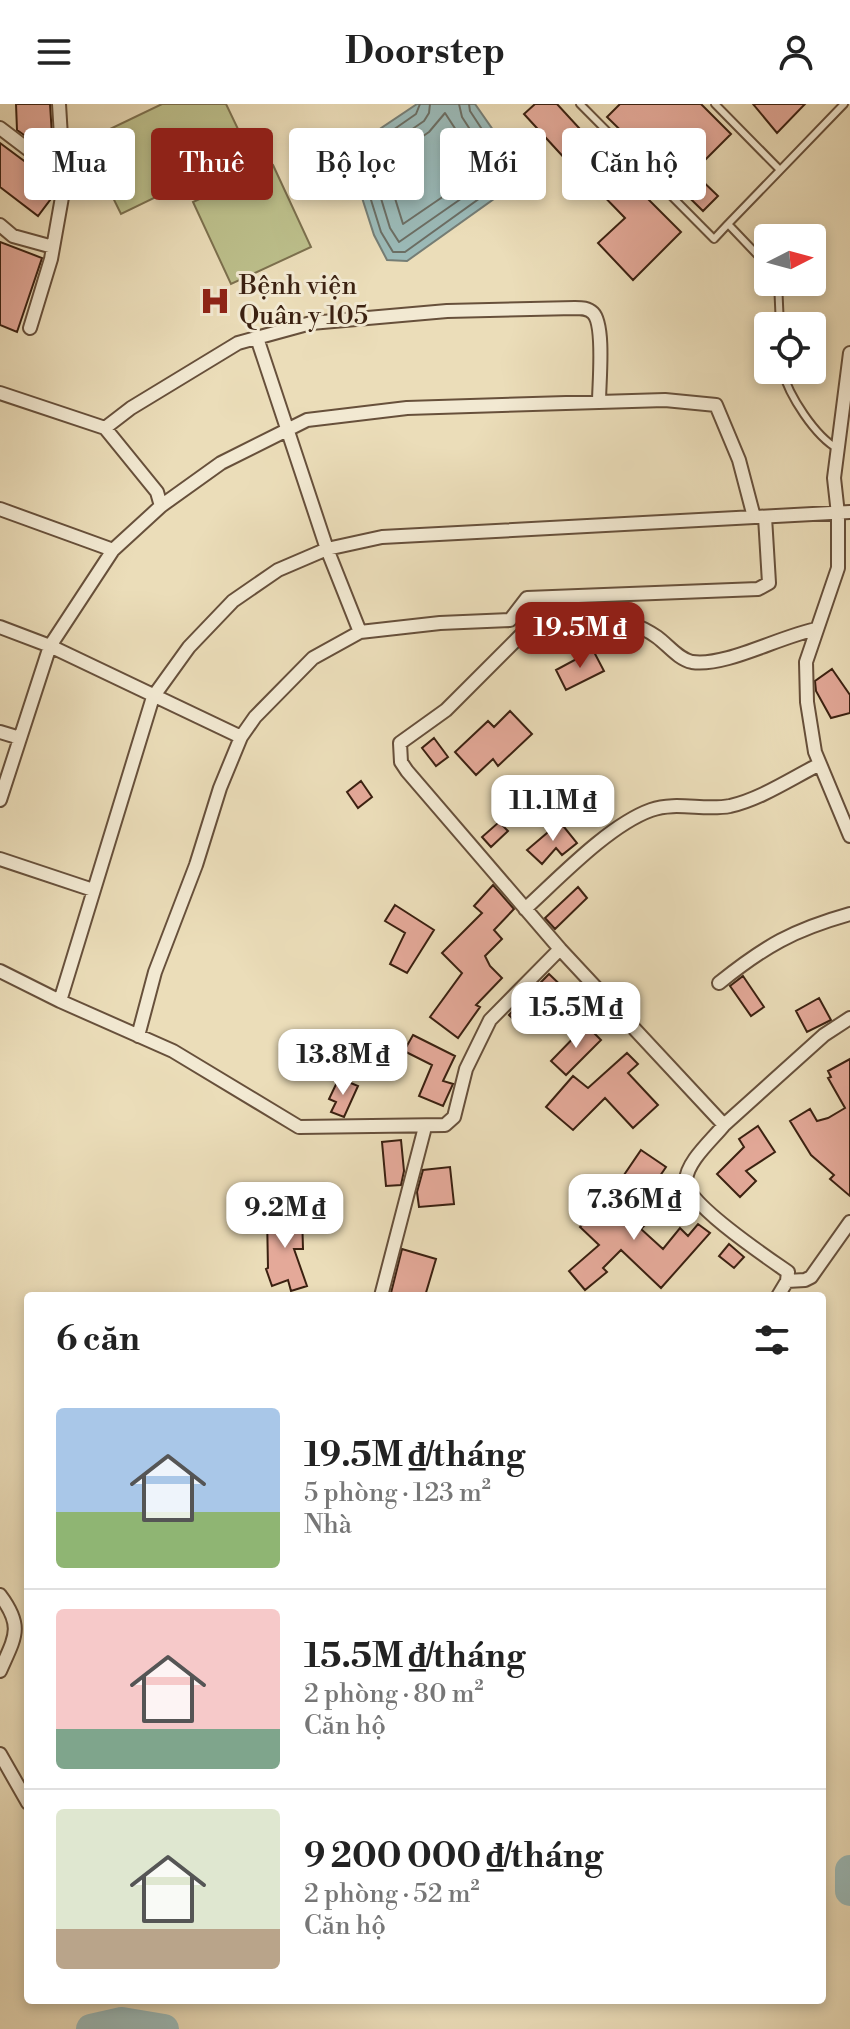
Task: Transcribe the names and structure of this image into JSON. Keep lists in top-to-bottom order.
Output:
{
  "places": {
    "hospital": ["Bệnh viện Quân y 105"]
  },
  "north": "right",
  "page": {
    "header": "Doorstep",
    "chip": [
      "Mua",
      "Thuê",
      "Bộ lọc",
      "Mới",
      "Căn hộ"
    ],
    "price": [
      "19.5M ₫",
      "11.1M ₫",
      "15.5M ₫",
      "13.8M ₫",
      "7.36M ₫",
      "9.2M ₫"
    ],
    "heading": "6 căn",
    "list": [
      {
        "name": "19.5M ₫/tháng",
        "note": "5 phòng · 123 m² · Nhà"
      },
      {
        "name": "15.5M ₫/tháng",
        "note": "2 phòng · 80 m² · Căn hộ"
      },
      {
        "name": "9 200 000 ₫/tháng",
        "note": "2 phòng · 52 m² · Căn hộ"
      }
    ]
  }
}
